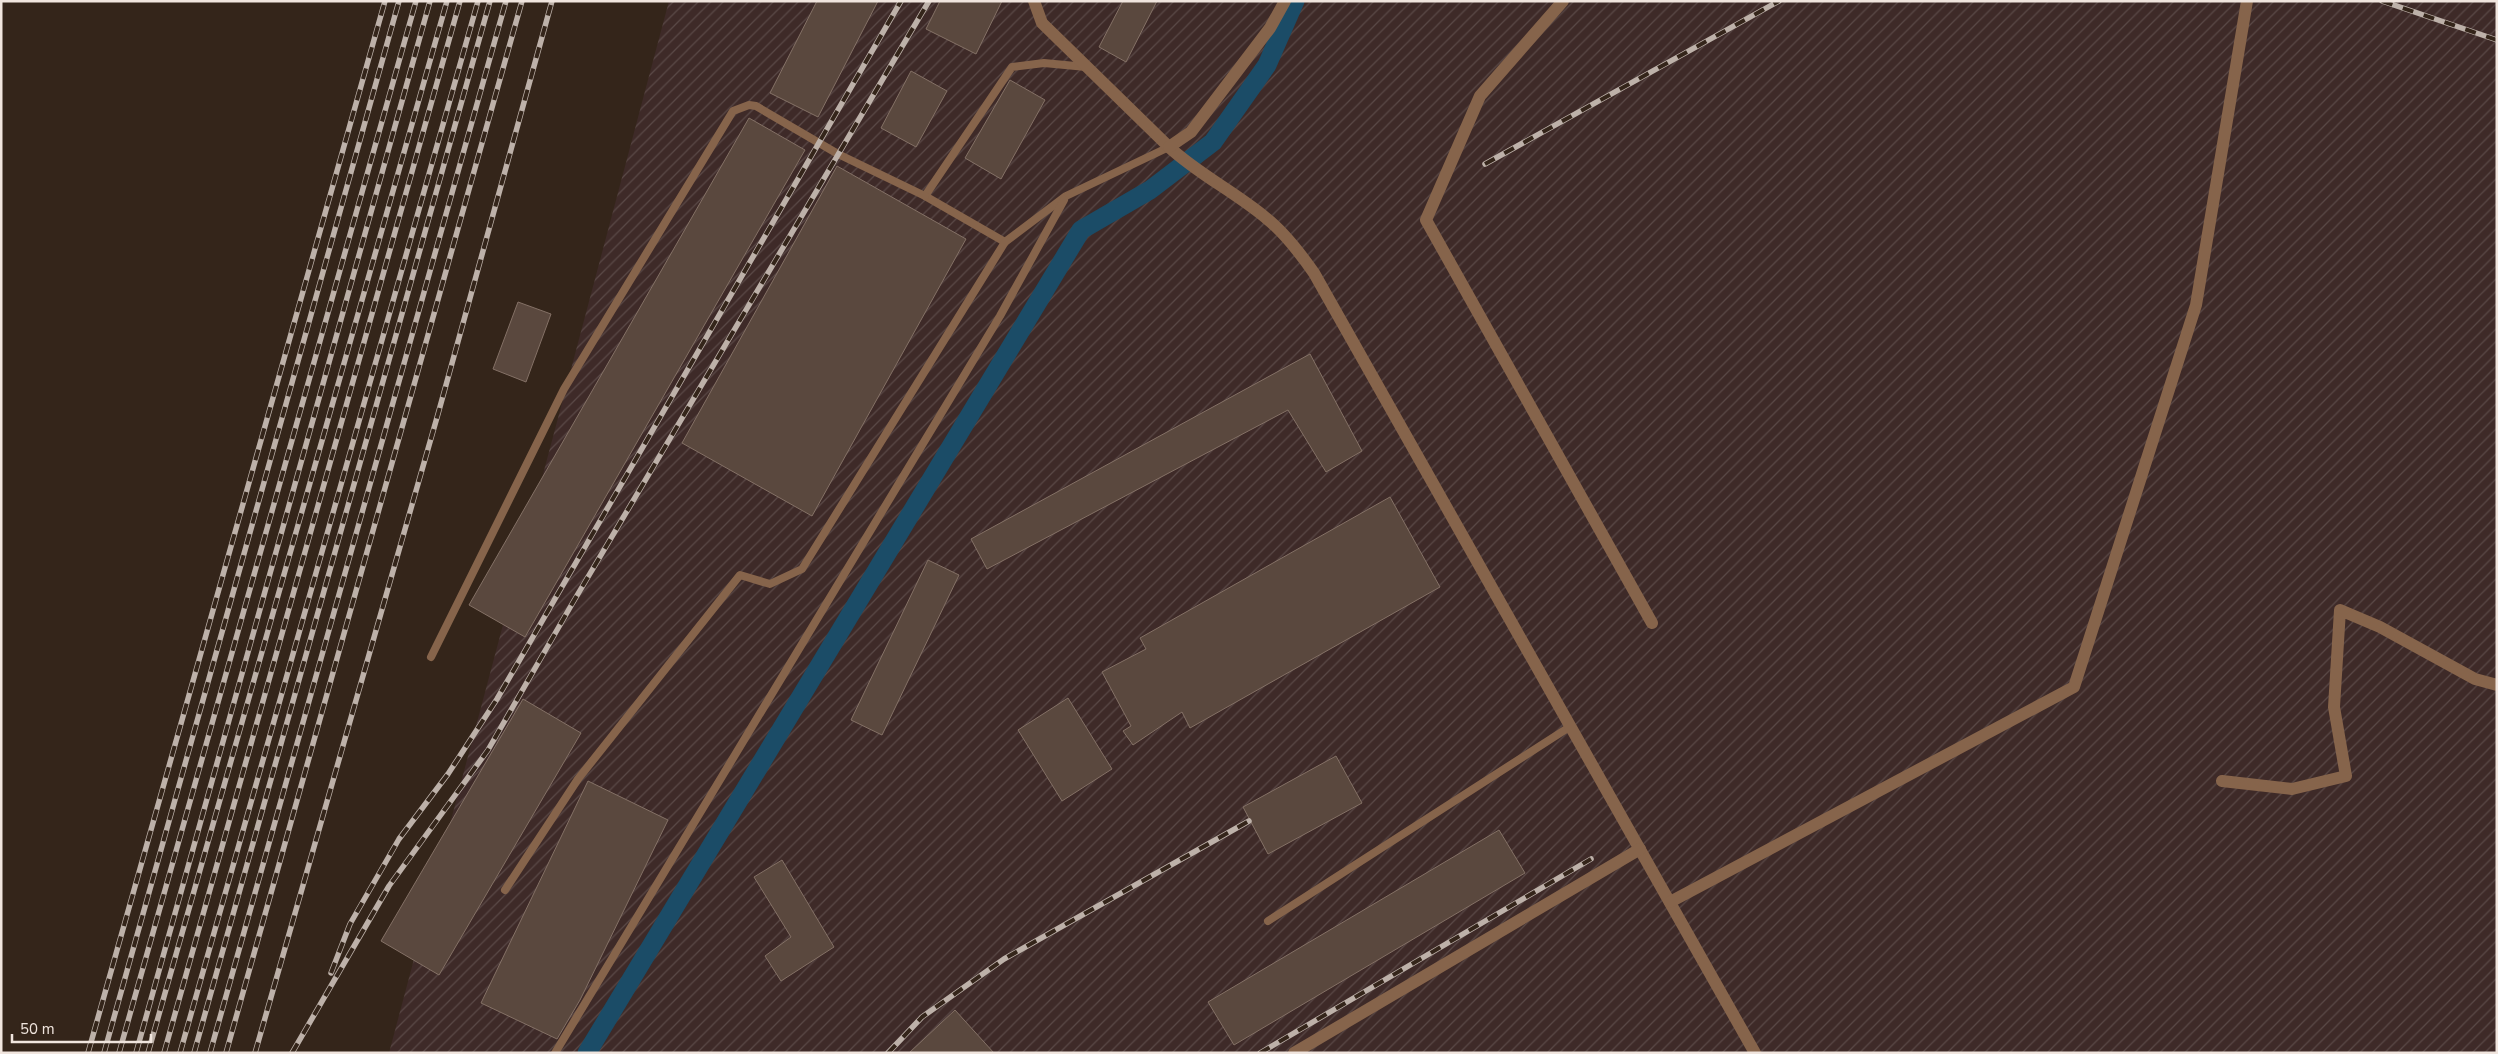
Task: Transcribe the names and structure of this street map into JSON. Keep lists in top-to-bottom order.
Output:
{
  "scale_bar": "50 m"
}
